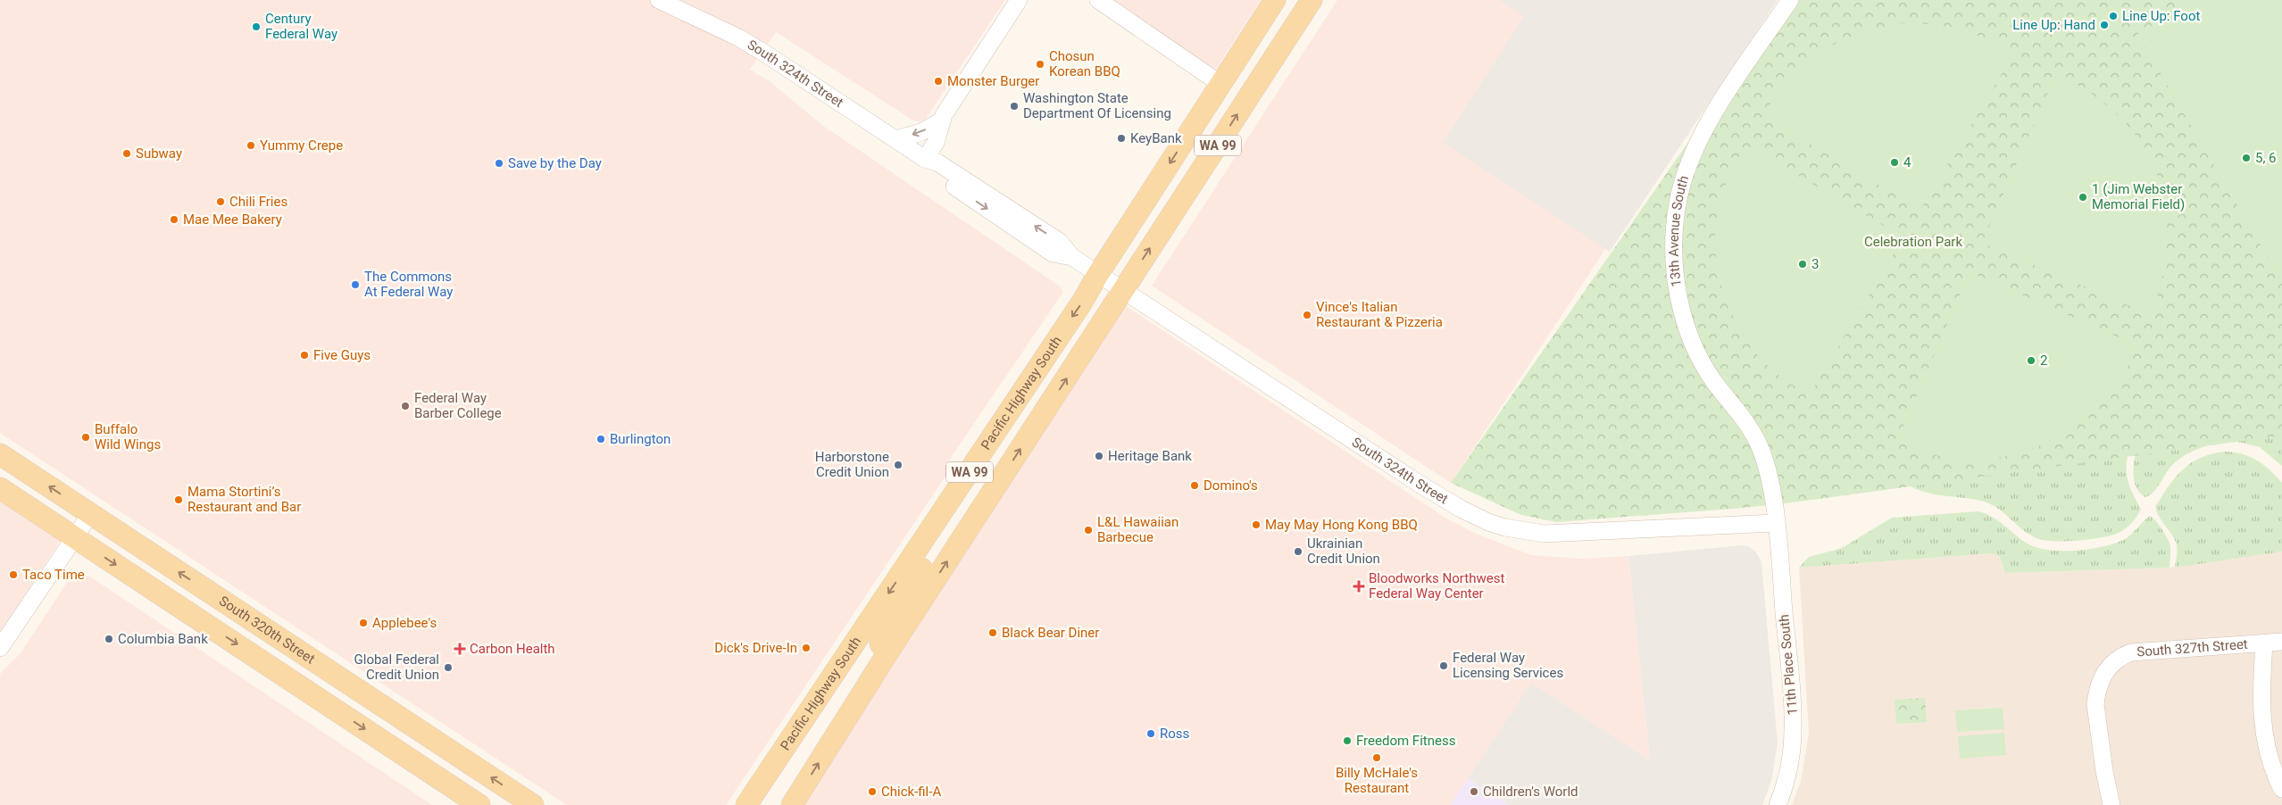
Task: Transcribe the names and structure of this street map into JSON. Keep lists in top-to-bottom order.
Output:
{
  "streets": {
    "main road": ["WA 99", "Pacific Highway South", "South 320th Street"],
    "street": [
      "South 324th Street",
      "13th Avenue South",
      "South 327th Street",
      "11th Place South"
    ]
  },
  "crossings": [
    ["South 324th Street", "WA 99"],
    ["South 324th Street", "13th Avenue South"],
    ["South 324th Street", "Pacific Highway South"],
    ["South 324th Street", "11th Place South"],
    ["13th Avenue South", "11th Place South"]
  ],
  "parks": ["Celebration Park"],
  "places": {
    "other": [
      "Line Up: Foot",
      "Line Up: Hand",
      "Century Federal Way",
      "Chosun Korean BBQ",
      "Monster Burger",
      "Washington State Department Of Licensing",
      "KeyBank",
      "Yummy Crepe",
      "Subway",
      "5, 6",
      "4",
      "Save by the Day",
      "1 (Jim Webster Memorial Field)",
      "Chili Fries",
      "Mae Mee Bakery",
      "3",
      "The Commons At Federal Way",
      "Vince's Italian Restaurant & Pizzeria",
      "Five Guys",
      "2",
      "Federal Way Barber College",
      "Buffalo Wild Wings",
      "Burlington",
      "Heritage Bank",
      "Harborstone Credit Union",
      "Domino's",
      "Mama Stortini’s Restaurant and Bar",
      "May May Hong Kong BBQ",
      "L&L Hawaiian Barbecue",
      "Ukrainian Credit Union",
      "Taco Time",
      "Applebee's",
      "Black Bear Diner",
      "Columbia Bank",
      "Dick's Drive-In",
      "Federal Way Licensing Services",
      "Global Federal Credit Union",
      "Ross",
      "Freedom Fitness",
      "Billy McHale's Restaurant",
      "Chick-fil-A",
      "Children's World"
    ],
    "health": ["Bloodworks Northwest Federal Way Center", "Carbon Health"]
  }
}
